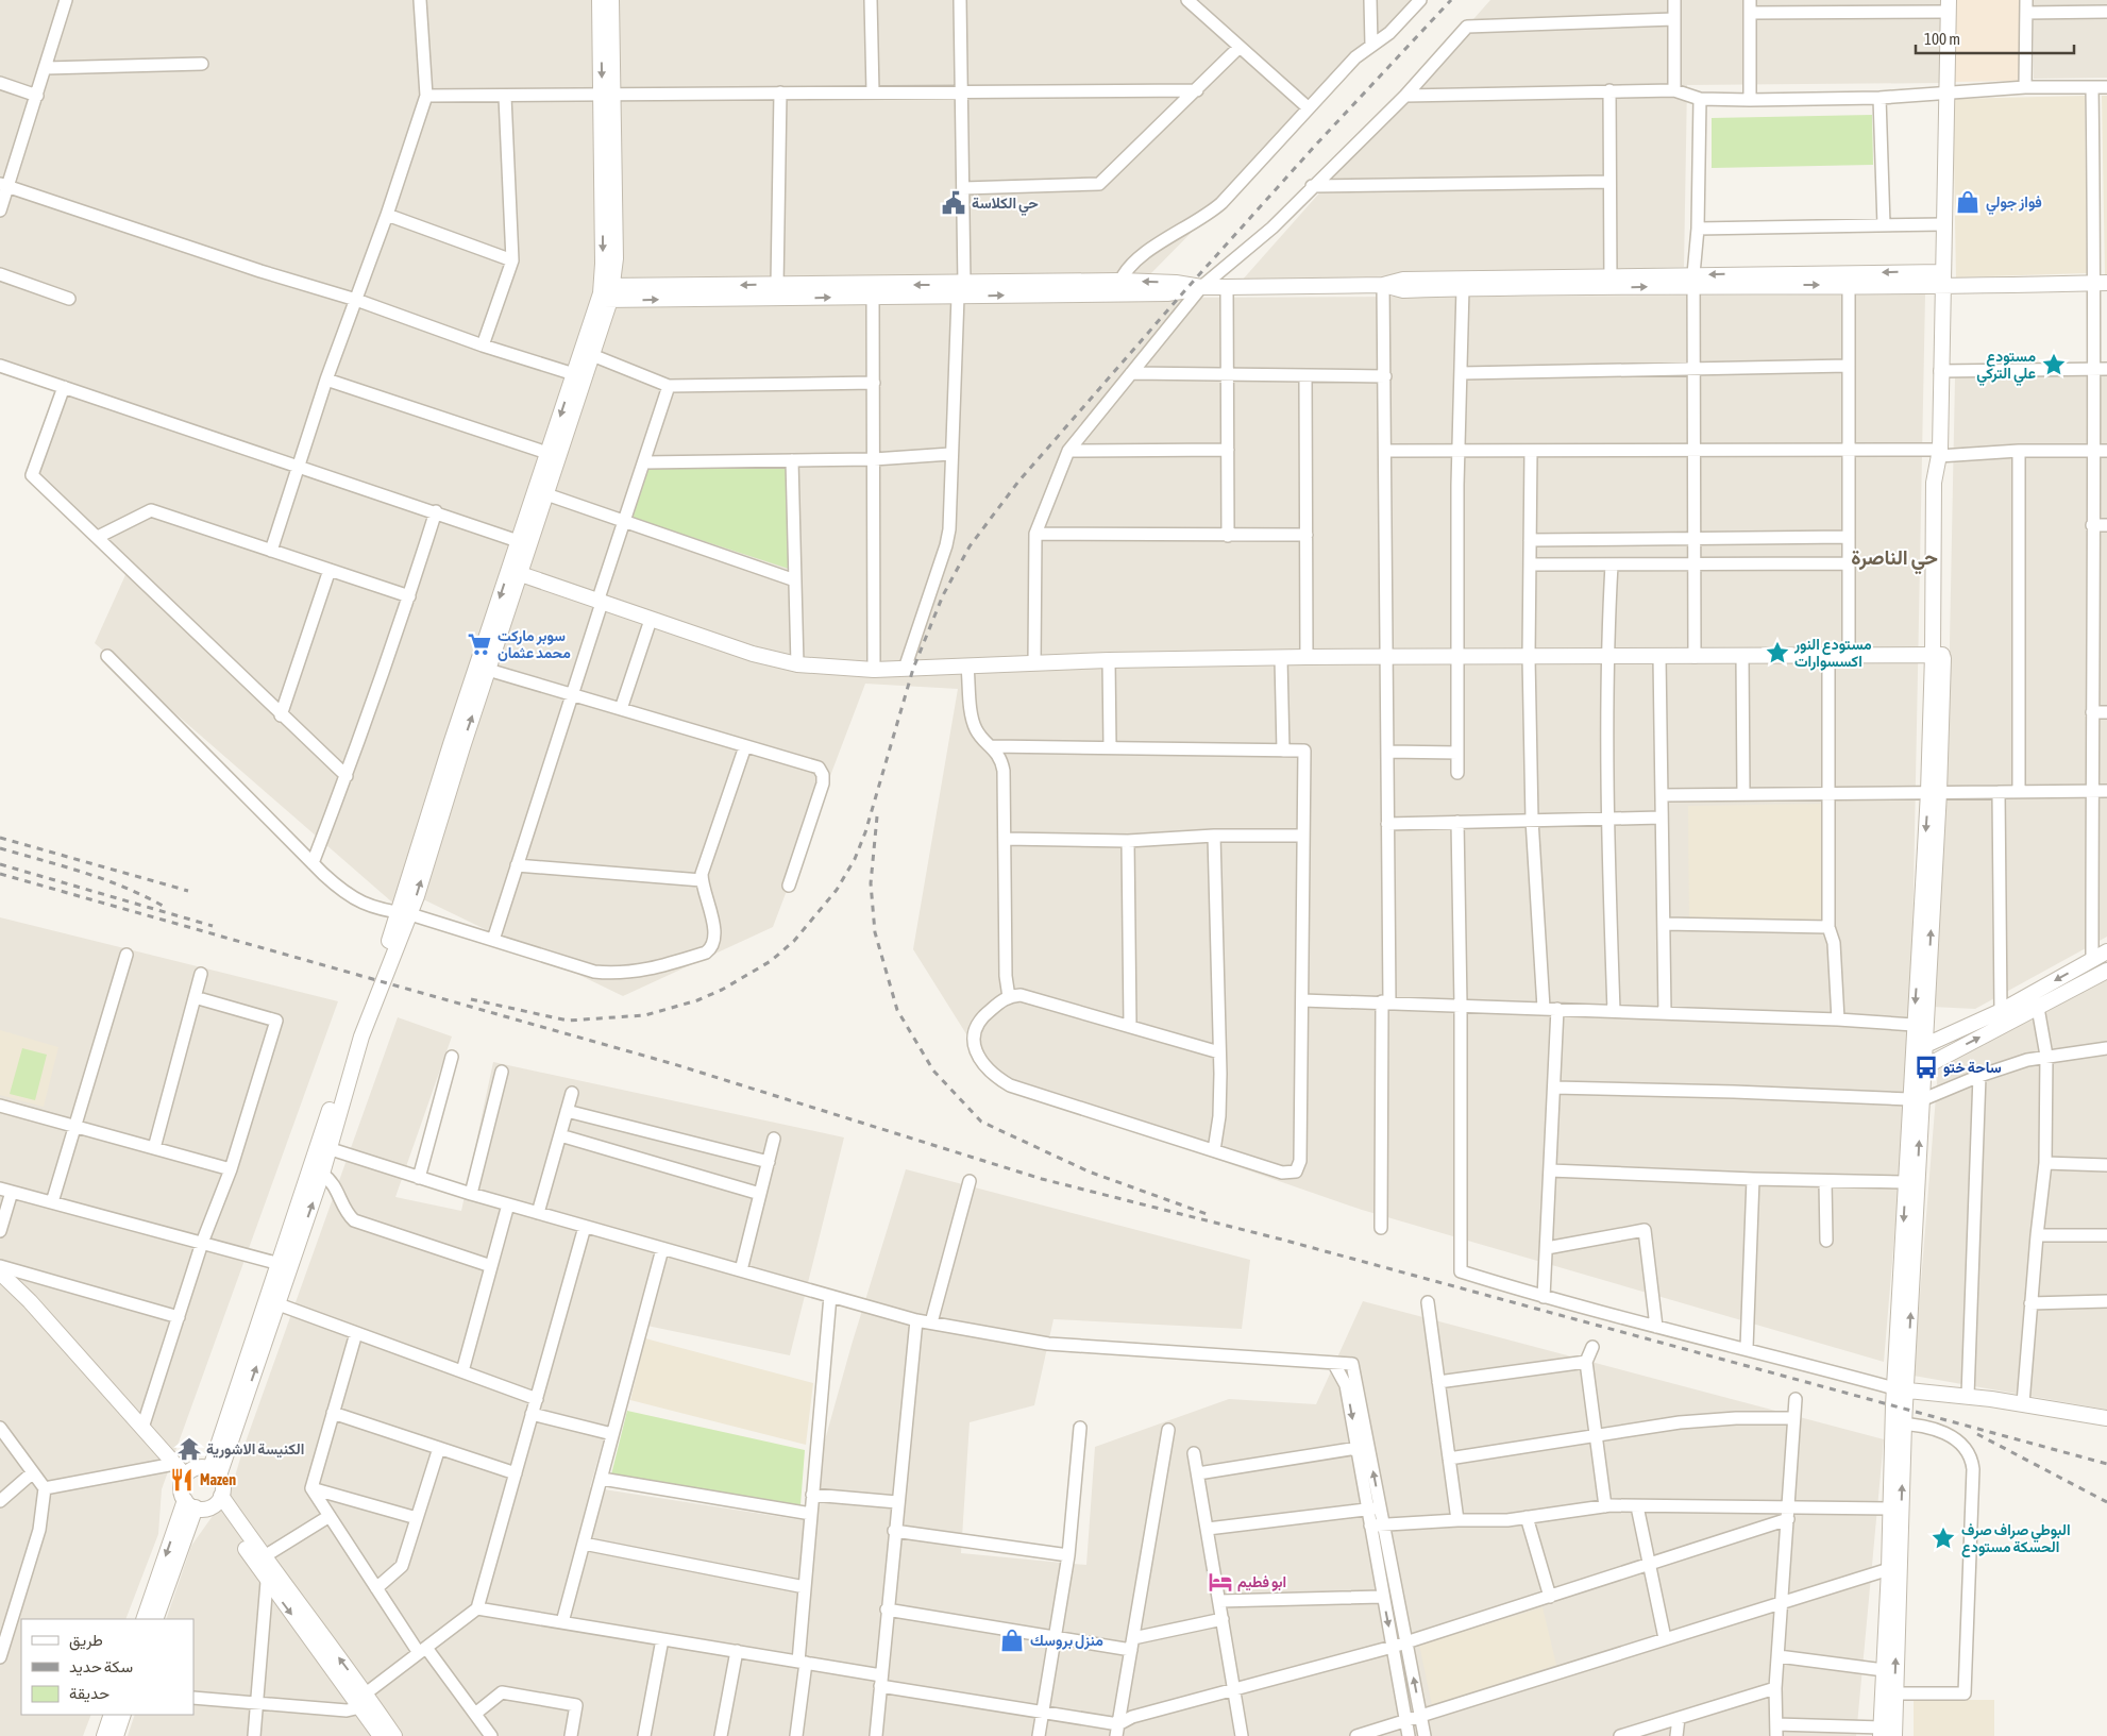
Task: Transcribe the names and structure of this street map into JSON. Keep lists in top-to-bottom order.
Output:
{
  "districts": ["حي الناصرة"],
  "places": {
    "shop": ["فواز جولي", "منزل بروسك"],
    "public building": ["حي الكلاسة"],
    "place": ["مستودع علي التركي", "مستودع النور اكسسوارات", "البوطي صراف صرف الحسكة مستودع"],
    "supermarket": ["سوبر ماركت محمد عثمان"],
    "bus stop": ["ساحة ختو"],
    "temple": ["الكنيسة الاشورية"],
    "restaurant": ["Mazen"],
    "hotel": ["ابو فطيم"]
  },
  "legend": ["طريق", "سكة حديد", "حديقة"],
  "scale_bar": "100 m"
}
